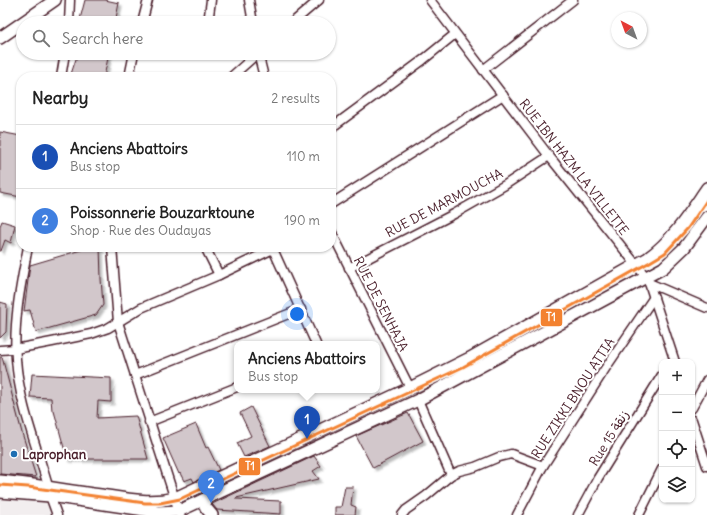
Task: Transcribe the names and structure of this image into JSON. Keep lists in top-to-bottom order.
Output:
{
  "streets": {
    "street": [
      "RUE IBN HAZM LA VILLETTE",
      "RUE DE MARMOUCHA",
      "RUE DE SENHAJA",
      "RUE ZIKKI BNOU ATTIA",
      "Rue 15 زنقة"
    ]
  },
  "crossings": [
    ["RUE IBN HAZM LA VILLETTE", "RUE DE MARMOUCHA"],
    ["RUE IBN HAZM LA VILLETTE", "RUE ZIKKI BNOU ATTIA"],
    ["RUE DE MARMOUCHA", "RUE DE SENHAJA"]
  ],
  "places": ["Laprophan"],
  "lines": ["transit line T1"],
  "north": "top left",
  "page": {
    "search": "Search here",
    "heading": ["Nearby", "2 results"],
    "list": [
      {
        "mark": "1",
        "name": "Anciens Abattoirs",
        "note": "Bus stop",
        "value": "110 m"
      },
      {
        "mark": "2",
        "name": "Poissonnerie Bouzarktoune",
        "note": "Shop · Rue des Oudayas",
        "value": "190 m"
      }
    ],
    "popup": ["Anciens Abattoirs", "Bus stop"],
    "map_buttons": ["+", "−"],
    "pins": ["1", "2"]
  }
}
